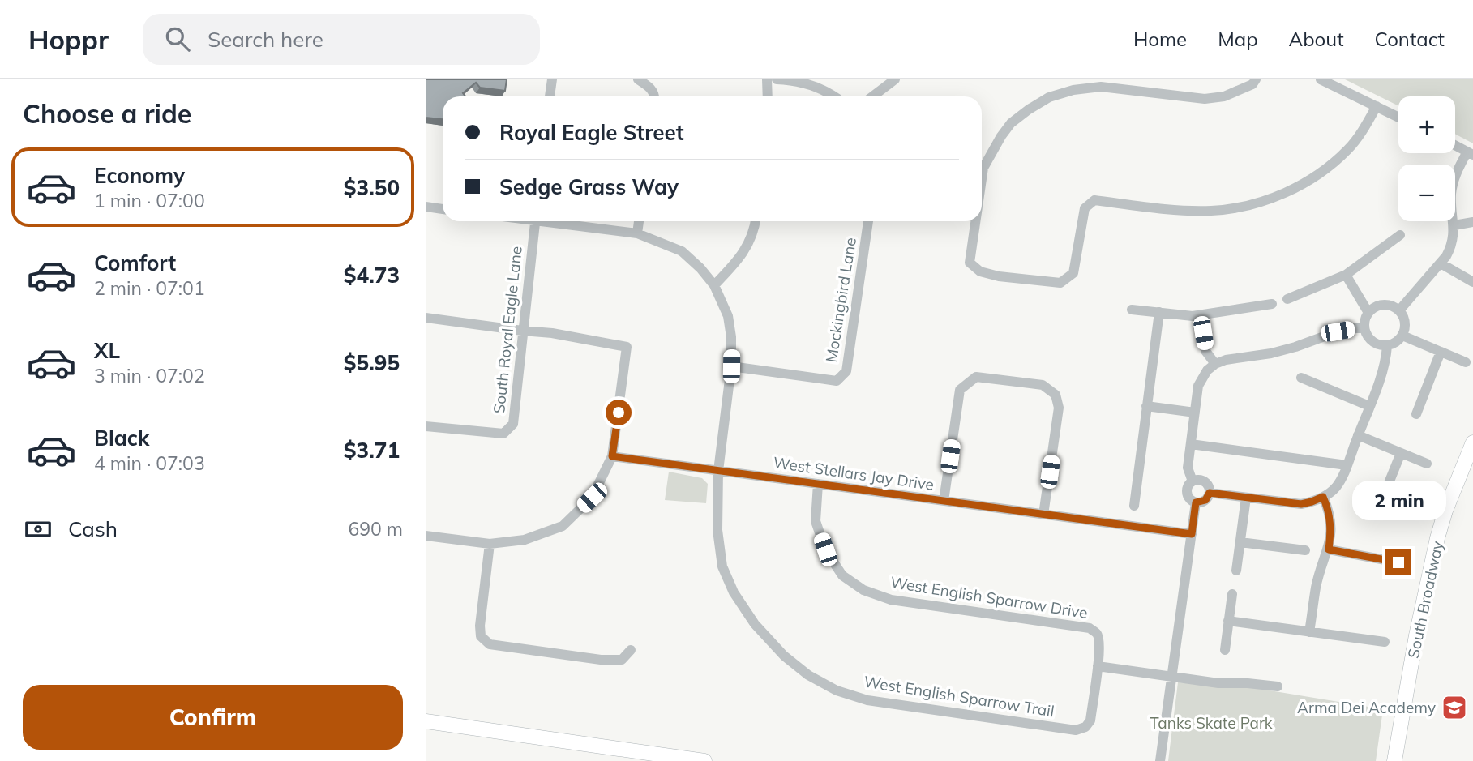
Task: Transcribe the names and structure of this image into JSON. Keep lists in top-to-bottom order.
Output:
{
  "streets": {
    "main road": ["South Broadway"],
    "street": [
      "Mockingbird Lane",
      "South Royal Eagle Lane",
      "West Stellars Jay Drive",
      "West English Sparrow Drive",
      "West English Sparrow Trail"
    ]
  },
  "crossings": [
    ["Mockingbird Lane", "West English Sparrow Trail"],
    ["West Stellars Jay Drive", "West English Sparrow Drive"],
    ["West Stellars Jay Drive", "West English Sparrow Trail"],
    ["West English Sparrow Drive", "West English Sparrow Trail"]
  ],
  "parks": ["Tanks Skate Park"],
  "places": {
    "school or university": ["Arma Dei Academy"]
  },
  "page": {
    "header": "Hoppr",
    "search": "Search here",
    "nav": [
      "Home",
      "Map",
      "About",
      "Contact"
    ],
    "heading": "Choose a ride",
    "map_buttons": ["+", "−"],
    "banner": ["Royal Eagle Street", "Sedge Grass Way"],
    "list": [
      {
        "name": "Economy",
        "note": "1 min · 07:00",
        "value": "$3.50"
      },
      {
        "name": "Comfort",
        "note": "2 min · 07:01",
        "value": "$4.73"
      },
      {
        "name": "XL",
        "note": "3 min · 07:02",
        "value": "$5.95"
      },
      {
        "name": "Black",
        "note": "4 min · 07:03",
        "value": "$3.71"
      }
    ],
    "bubble": "2 min",
    "pay": ["Cash", "690 m"],
    "buttons": "Confirm"
  }
}
